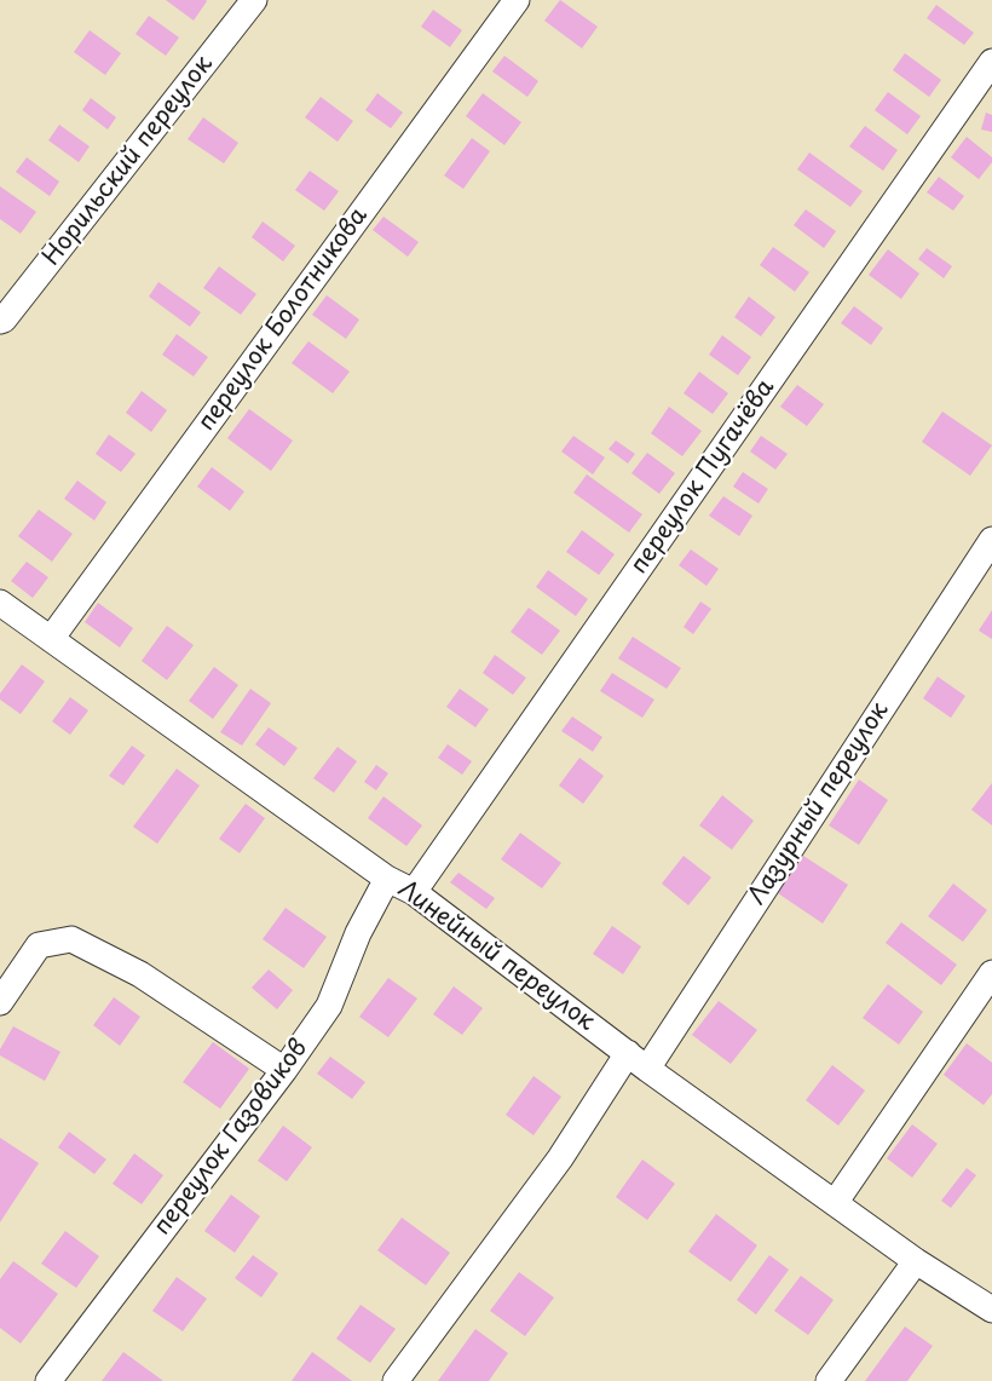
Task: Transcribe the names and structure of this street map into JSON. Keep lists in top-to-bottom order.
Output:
{
  "streets": {
    "street": [
      "Норильский переулок",
      "переулок Болотникова",
      "переулок Пугачёва",
      "Лазурный переулок",
      "Линейный переулок",
      "переулок Газовиков"
    ]
  },
  "crossings": [
    ["переулок Болотникова", "Линейный переулок"],
    ["переулок Пугачёва", "Линейный переулок"],
    ["Лазурный переулок", "Линейный переулок"],
    ["Линейный переулок", "переулок Газовиков"]
  ]
}
